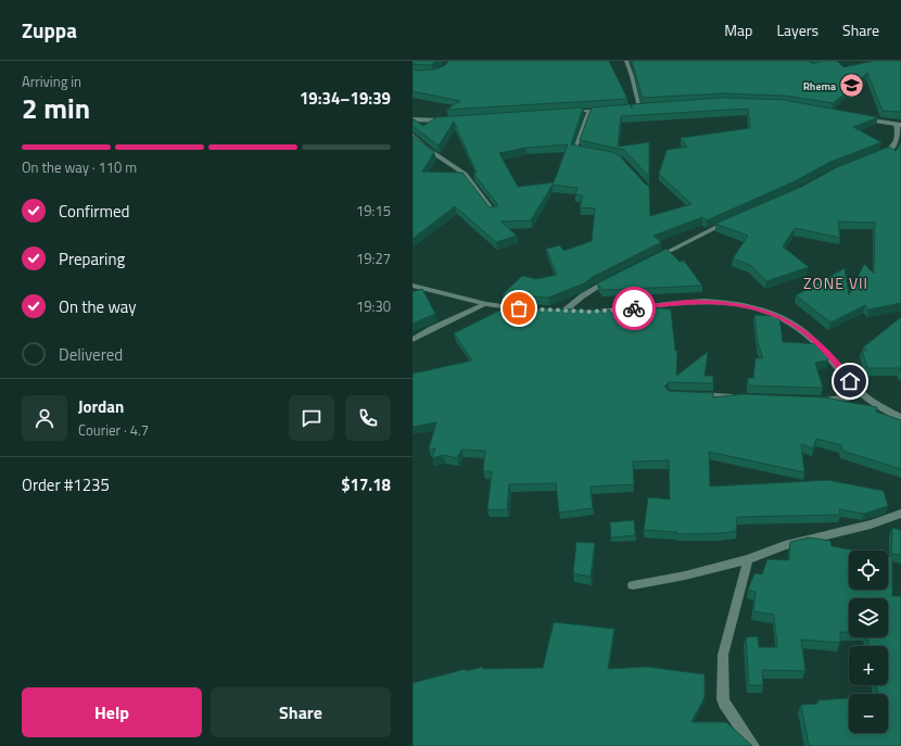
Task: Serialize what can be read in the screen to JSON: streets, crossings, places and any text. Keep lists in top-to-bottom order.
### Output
{
  "districts": ["ZONE VII"],
  "places": {
    "school or university": ["Rhema"]
  },
  "page": {
    "header": "Zuppa",
    "nav": ["Map", "Layers", "Share"],
    "heading": ["2 min", "Arriving in", "19:34–19:39"],
    "panel": [
      "Jordan",
      "Courier · 4.7",
      "Order #1235",
      "$17.18"
    ],
    "bar": "On the way · 110 m",
    "list": [
      ["Confirmed", "19:15"],
      ["Preparing", "19:27"],
      ["On the way", "19:30"],
      "Delivered"
    ],
    "map_buttons": ["+", "−"],
    "buttons": ["Help", "Share"]
  }
}
